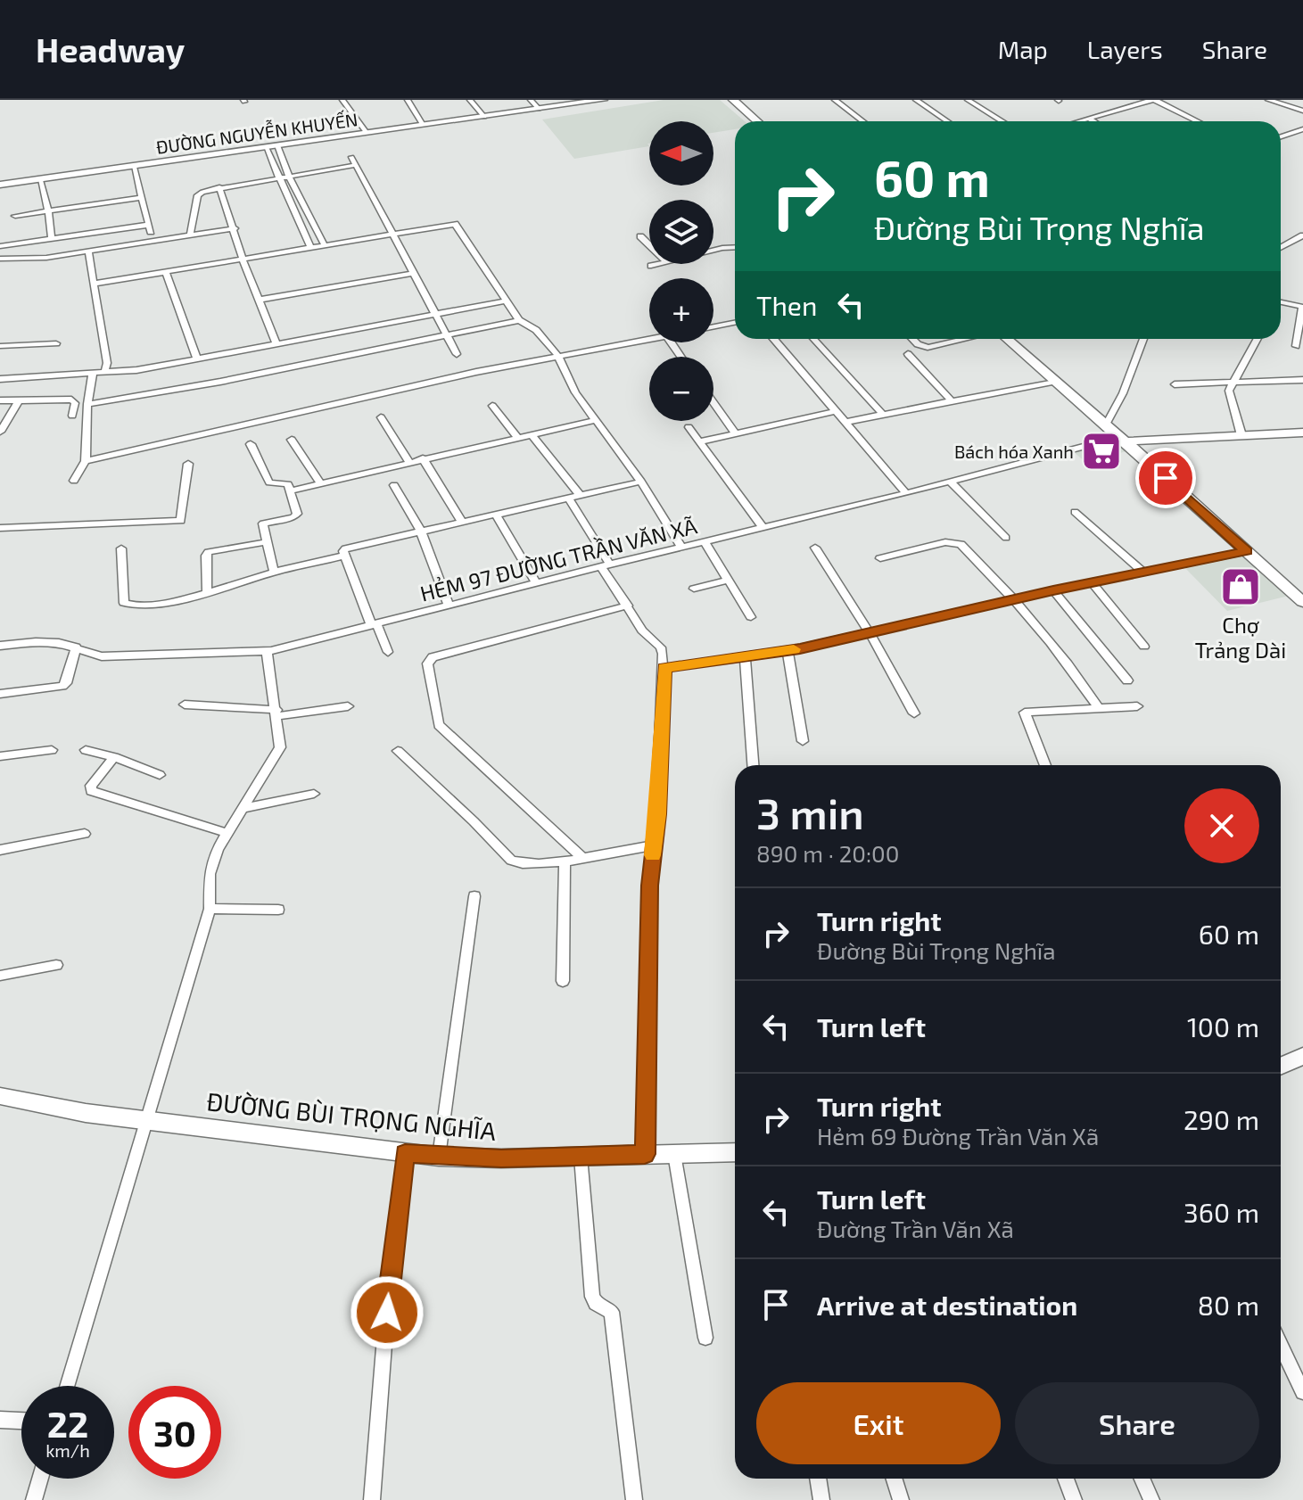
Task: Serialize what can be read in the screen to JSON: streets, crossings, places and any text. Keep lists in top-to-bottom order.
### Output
{
  "streets": {
    "street": ["ĐƯỜNG NGUYỄN KHUYẾN", "HẺM 97 ĐƯỜNG TRẦN VĂN XÃ", "ĐƯỜNG BÙI TRỌNG NGHĨA"]
  },
  "places": {
    "supermarket": ["Bách hóa Xanh"],
    "shop": ["Chợ Trảng Dài"]
  },
  "north": "left",
  "page": {
    "header": "Headway",
    "nav": ["Map", "Layers", "Share"],
    "map_buttons": ["+", "−"],
    "turn": ["60 m", "Đường Bùi Trọng Nghĩa"],
    "then": "Then",
    "heading": ["3 min", "890 m · 20:00"],
    "list": [
      {
        "name": "Turn right",
        "note": "Đường Bùi Trọng Nghĩa",
        "value": "60 m"
      },
      {
        "name": "Turn left",
        "value": "100 m"
      },
      {
        "name": "Turn right",
        "note": "Hẻm 69 Đường Trần Văn Xã",
        "value": "290 m"
      },
      {
        "name": "Turn left",
        "note": "Đường Trần Văn Xã",
        "value": "360 m"
      },
      {
        "name": "Arrive at destination",
        "value": "80 m"
      }
    ],
    "buttons": ["Exit", "Share"],
    "speed": "22 km/h",
    "limit": "30"
  }
}
